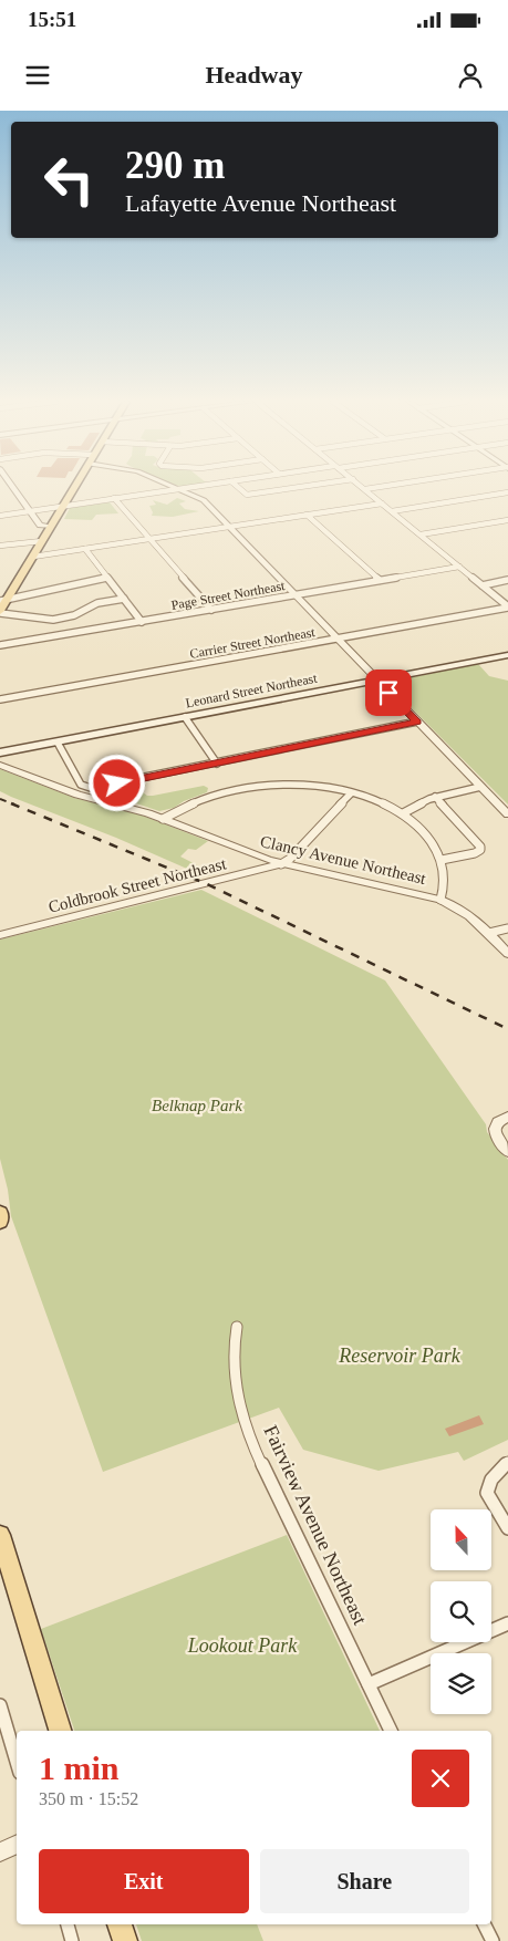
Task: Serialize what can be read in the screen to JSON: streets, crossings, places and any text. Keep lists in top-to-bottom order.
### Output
{
  "streets": {
    "main road": ["Leonard Street Northeast"],
    "street": [
      "Page Street Northeast",
      "Carrier Street Northeast",
      "Clancy Avenue Northeast",
      "Coldbrook Street Northeast",
      "Fairview Avenue Northeast"
    ]
  },
  "crossings": [
    ["Clancy Avenue Northeast", "Coldbrook Street Northeast"]
  ],
  "parks": ["Belknap Park", "Reservoir Park", "Lookout Park"],
  "north": "top",
  "page": {
    "status": "15:51",
    "header": "Headway",
    "turn": ["290 m", "Lafayette Avenue Northeast"],
    "heading": ["1 min", "350 m · 15:52"],
    "buttons": ["Exit", "Share"]
  }
}
